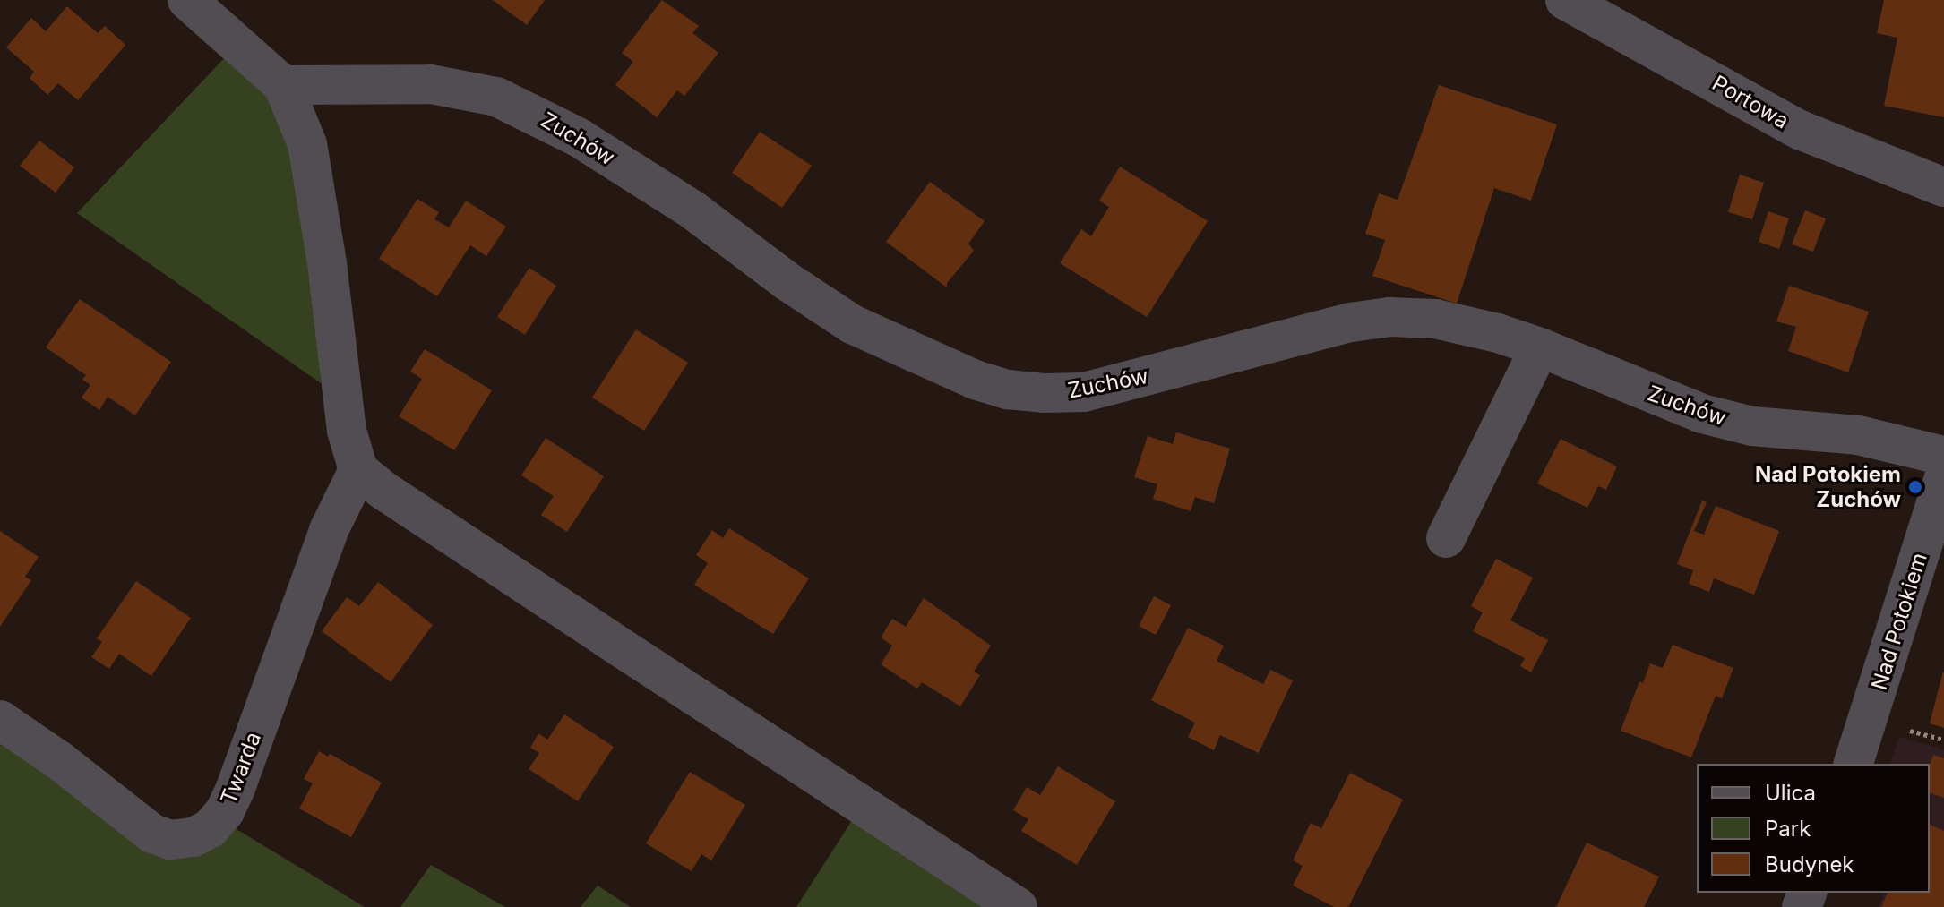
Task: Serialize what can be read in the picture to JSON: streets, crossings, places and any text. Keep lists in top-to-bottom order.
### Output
{
  "streets": {
    "street": [
      "Portowa",
      "Zuchów",
      "Nad Potokiem",
      "Twarda"
    ]
  },
  "places": ["Nad Potokiem Zuchów"],
  "legend": ["Ulica", "Park", "Budynek"]
}
